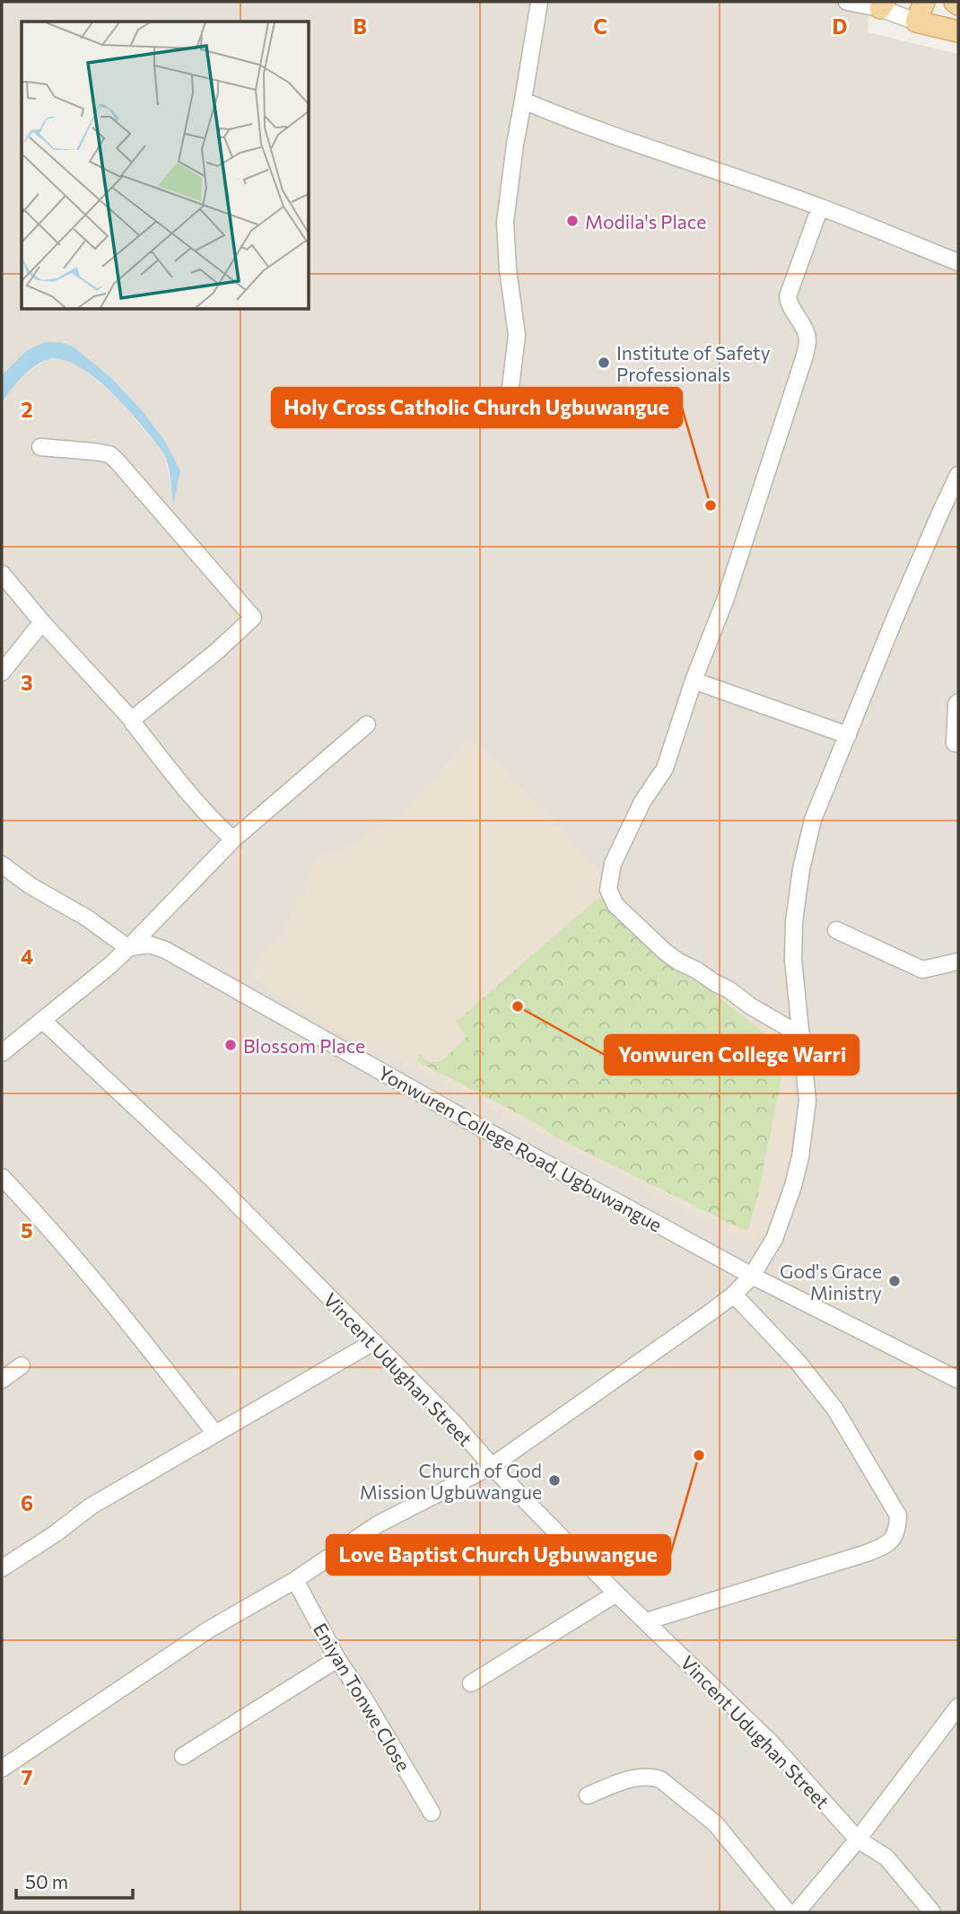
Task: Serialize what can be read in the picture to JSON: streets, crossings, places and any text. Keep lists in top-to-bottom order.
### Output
{
  "streets": {
    "street": ["Yonwuren College Road, Ugbuwangue", "Vincent Udughan Street", "Eniyan Tonwe Close"]
  },
  "places": [
    "Modila's Place",
    "Institute of Safety Professionals",
    "Holy Cross Catholic Church Ugbuwangue",
    "Yonwuren College Warri",
    "Blossom Place",
    "God's Grace Ministry",
    "Love Baptist Church Ugbuwangue",
    "Church of God Mission Ugbuwangue"
  ],
  "scale_bar": "50 m",
  "grid": {
    "columns": ["B", "C", "D"],
    "rows": [
      "2",
      "3",
      "4",
      "5",
      "6",
      "7"
    ]
  }
}
